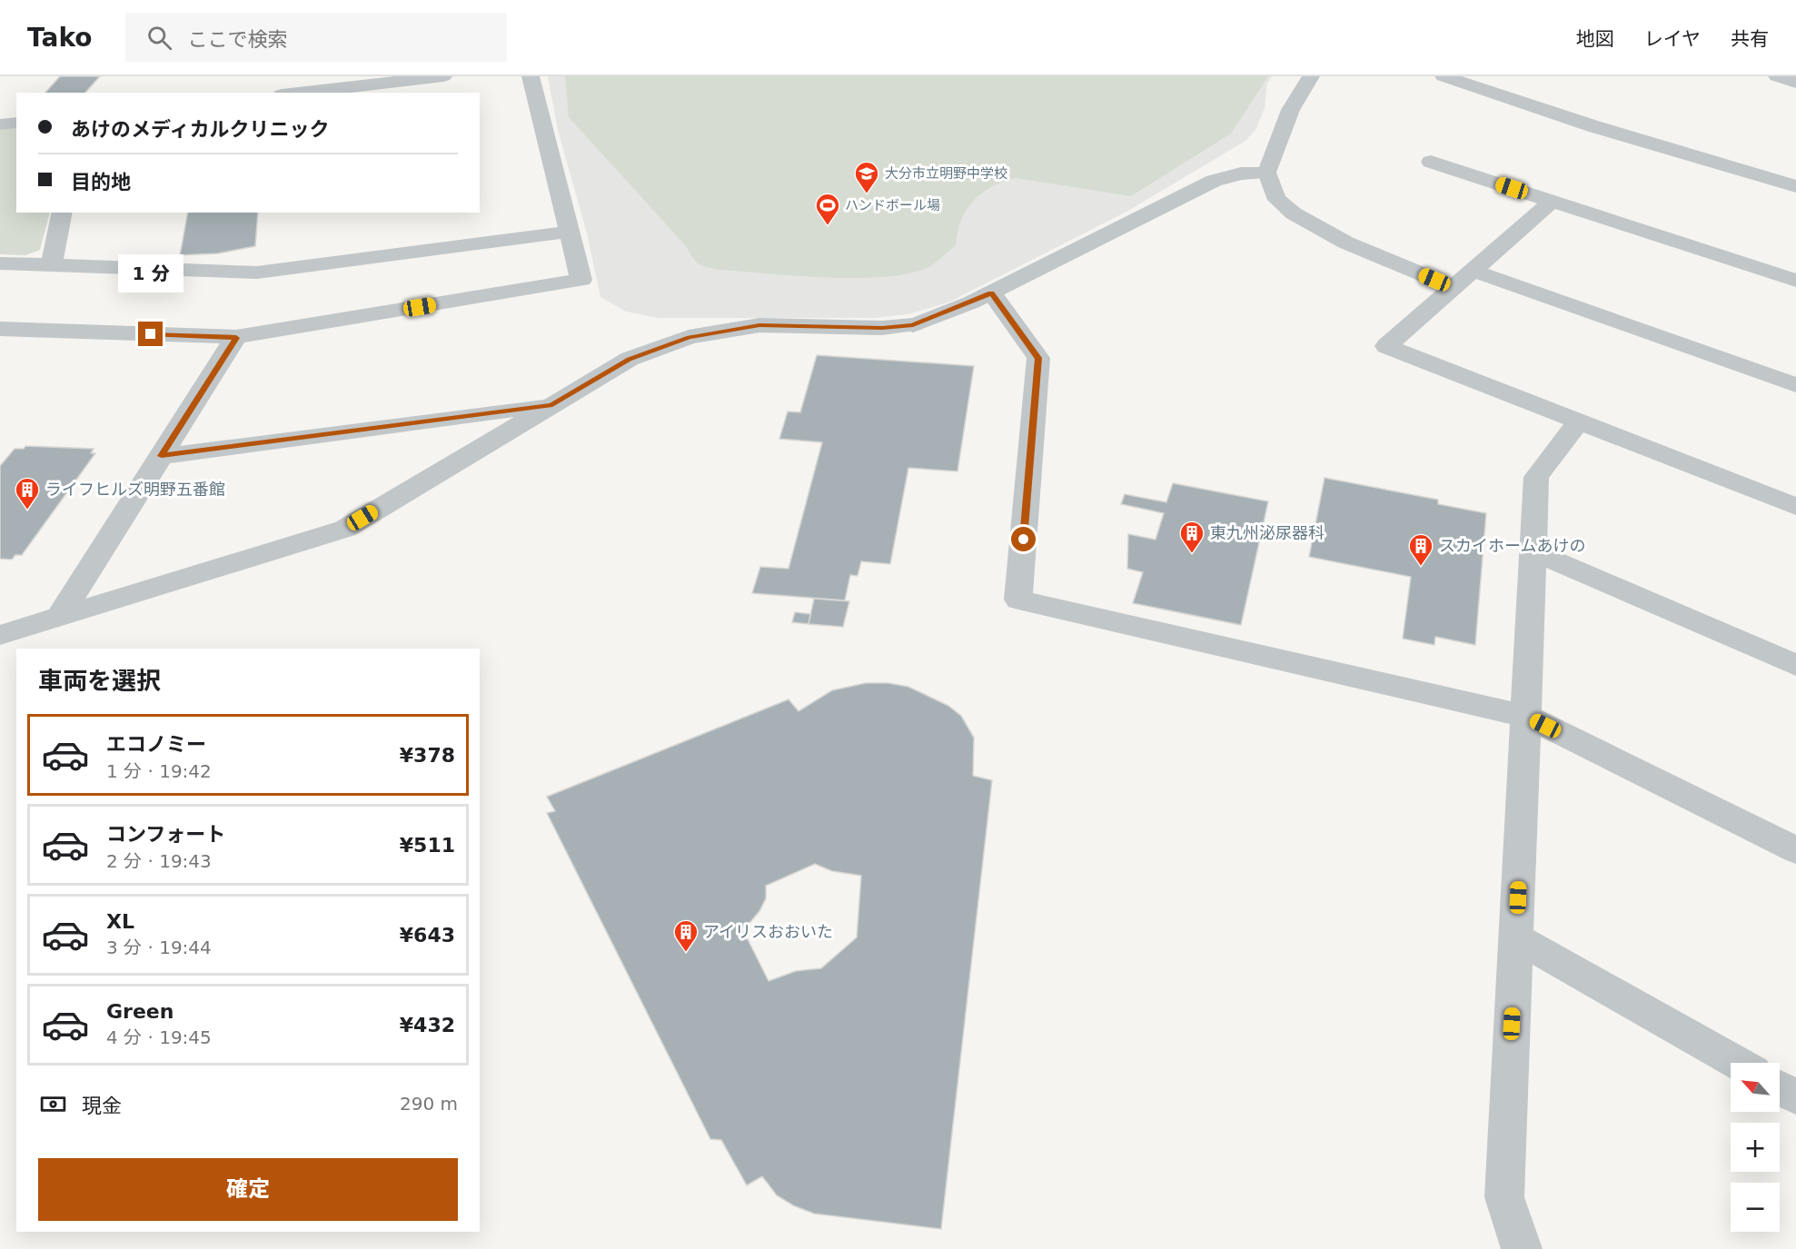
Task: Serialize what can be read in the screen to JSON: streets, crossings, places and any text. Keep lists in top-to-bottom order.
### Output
{
  "places": {
    "school or university": ["大分市立明野中学校"],
    "sports": ["ハンドボール場"],
    "building": [
      "ライフヒルズ明野五番館",
      "東九州泌尿器科",
      "スカイホームあけの",
      "アイリスおおいた"
    ]
  },
  "north": "top left",
  "page": {
    "header": "Tako",
    "search": "ここで検索",
    "nav": ["地図", "レイヤ", "共有"],
    "banner": ["あけのメディカルクリニック", "目的地"],
    "bubble": "1 分",
    "heading": "車両を選択",
    "list": [
      {
        "name": "エコノミー",
        "note": "1 分 · 19:42",
        "value": "¥378"
      },
      {
        "name": "コンフォート",
        "note": "2 分 · 19:43",
        "value": "¥511"
      },
      {
        "name": "XL",
        "note": "3 分 · 19:44",
        "value": "¥643"
      },
      {
        "name": "Green",
        "note": "4 分 · 19:45",
        "value": "¥432"
      }
    ],
    "map_buttons": ["+", "−"],
    "pay": ["現金", "290 m"],
    "buttons": "確定"
  }
}
